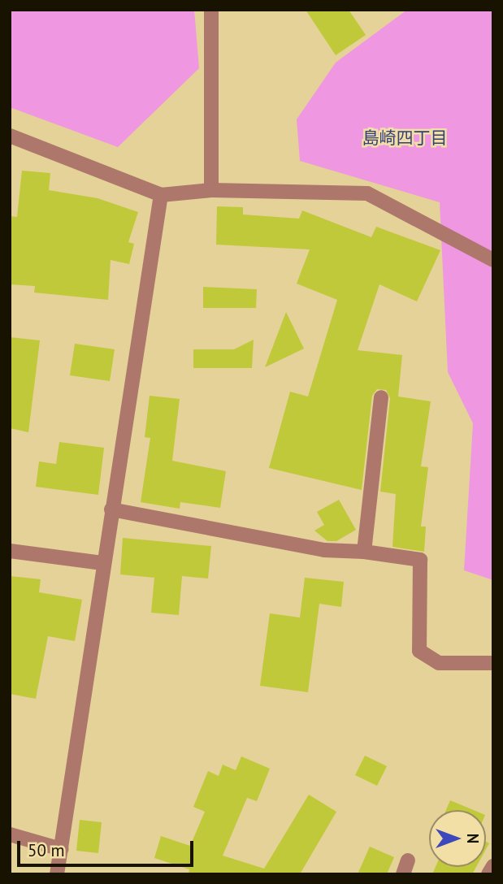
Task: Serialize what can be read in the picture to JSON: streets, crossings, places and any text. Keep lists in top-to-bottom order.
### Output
{
  "districts": ["島崎四丁目"],
  "scale_bar": "50 m",
  "north": "right"
}
